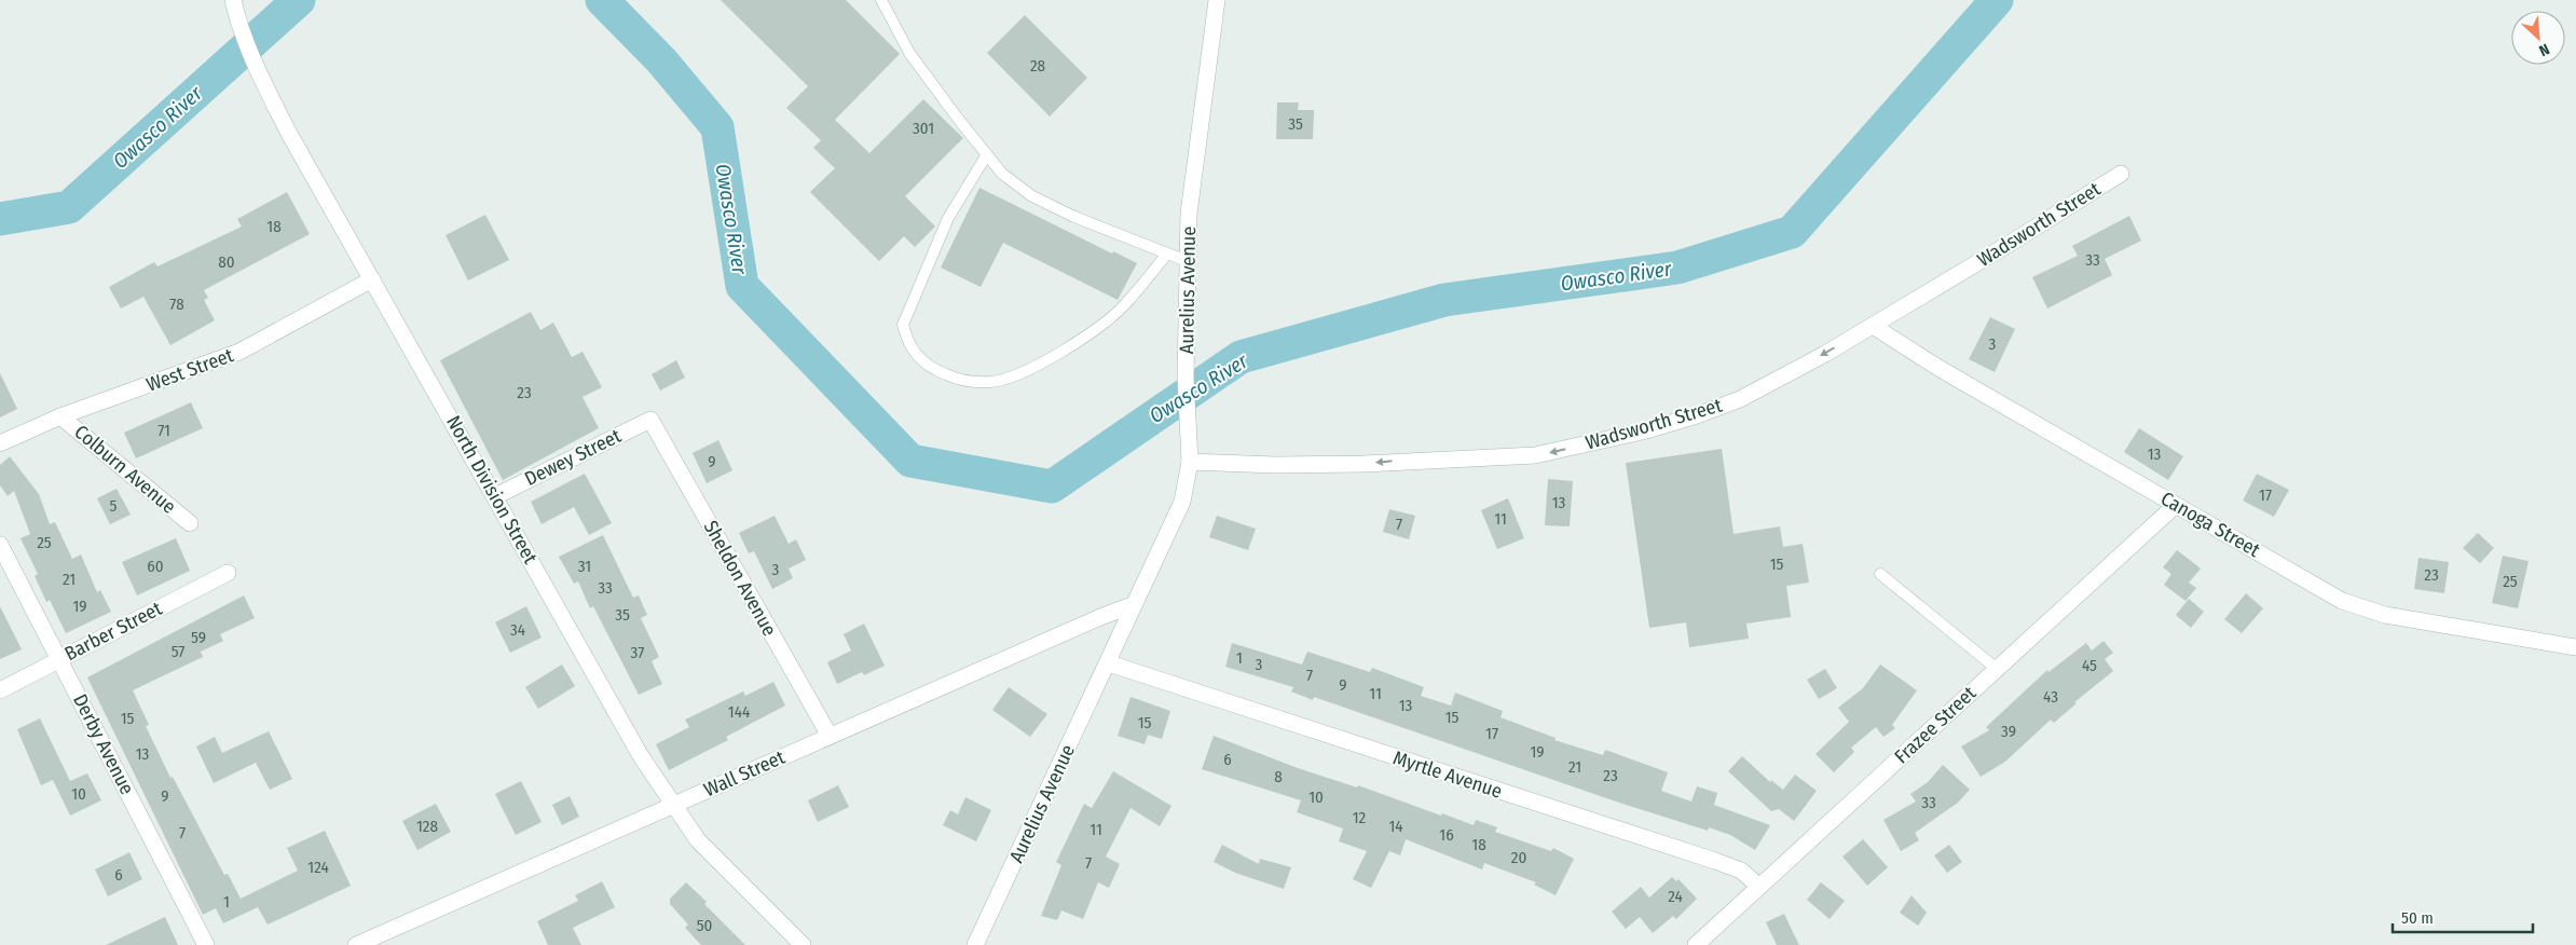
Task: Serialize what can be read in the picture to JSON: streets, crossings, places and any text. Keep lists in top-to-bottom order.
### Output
{
  "streets": {
    "street": [
      "Wadsworth Street",
      "Aurelius Avenue",
      "West Street",
      "Dewey Street",
      "Colburn Avenue",
      "North Division Street",
      "Canoga Street",
      "Sheldon Avenue",
      "Barber Street",
      "Frazee Street",
      "Derby Avenue",
      "Wall Street",
      "Myrtle Avenue"
    ]
  },
  "crossings": [
    ["Wadsworth Street", "Aurelius Avenue"],
    ["Wadsworth Street", "Canoga Street"],
    ["Aurelius Avenue", "Wall Street"],
    ["Aurelius Avenue", "Myrtle Avenue"],
    ["West Street", "Colburn Avenue"],
    ["West Street", "North Division Street"],
    ["Dewey Street", "North Division Street"],
    ["Dewey Street", "Sheldon Avenue"],
    ["North Division Street", "Wall Street"],
    ["Canoga Street", "Frazee Street"],
    ["Sheldon Avenue", "Wall Street"],
    ["Barber Street", "Derby Avenue"],
    ["Frazee Street", "Myrtle Avenue"]
  ],
  "one_way": ["Wadsworth Street"],
  "water": ["Owasco River"],
  "house_numbers": [
    "28",
    "35",
    "301",
    "18",
    "33",
    "80",
    "78",
    "3",
    "23",
    "71",
    "13",
    "9",
    "17",
    "13",
    "5",
    "11",
    "7",
    "25",
    "15",
    "60",
    "31",
    "3",
    "23",
    "21",
    "25",
    "33",
    "19",
    "35",
    "34",
    "59",
    "57",
    "37",
    "1",
    "3",
    "45",
    "7",
    "9",
    "11",
    "43",
    "13",
    "144",
    "15",
    "15",
    "15",
    "39",
    "17",
    "19",
    "13",
    "6",
    "21",
    "23",
    "8",
    "10",
    "9",
    "10",
    "33",
    "12",
    "128",
    "14",
    "11",
    "7",
    "16",
    "18",
    "20",
    "7",
    "124",
    "6",
    "24",
    "1",
    "50"
  ],
  "scale_bar": "50 m",
  "north": "bottom right"
}
